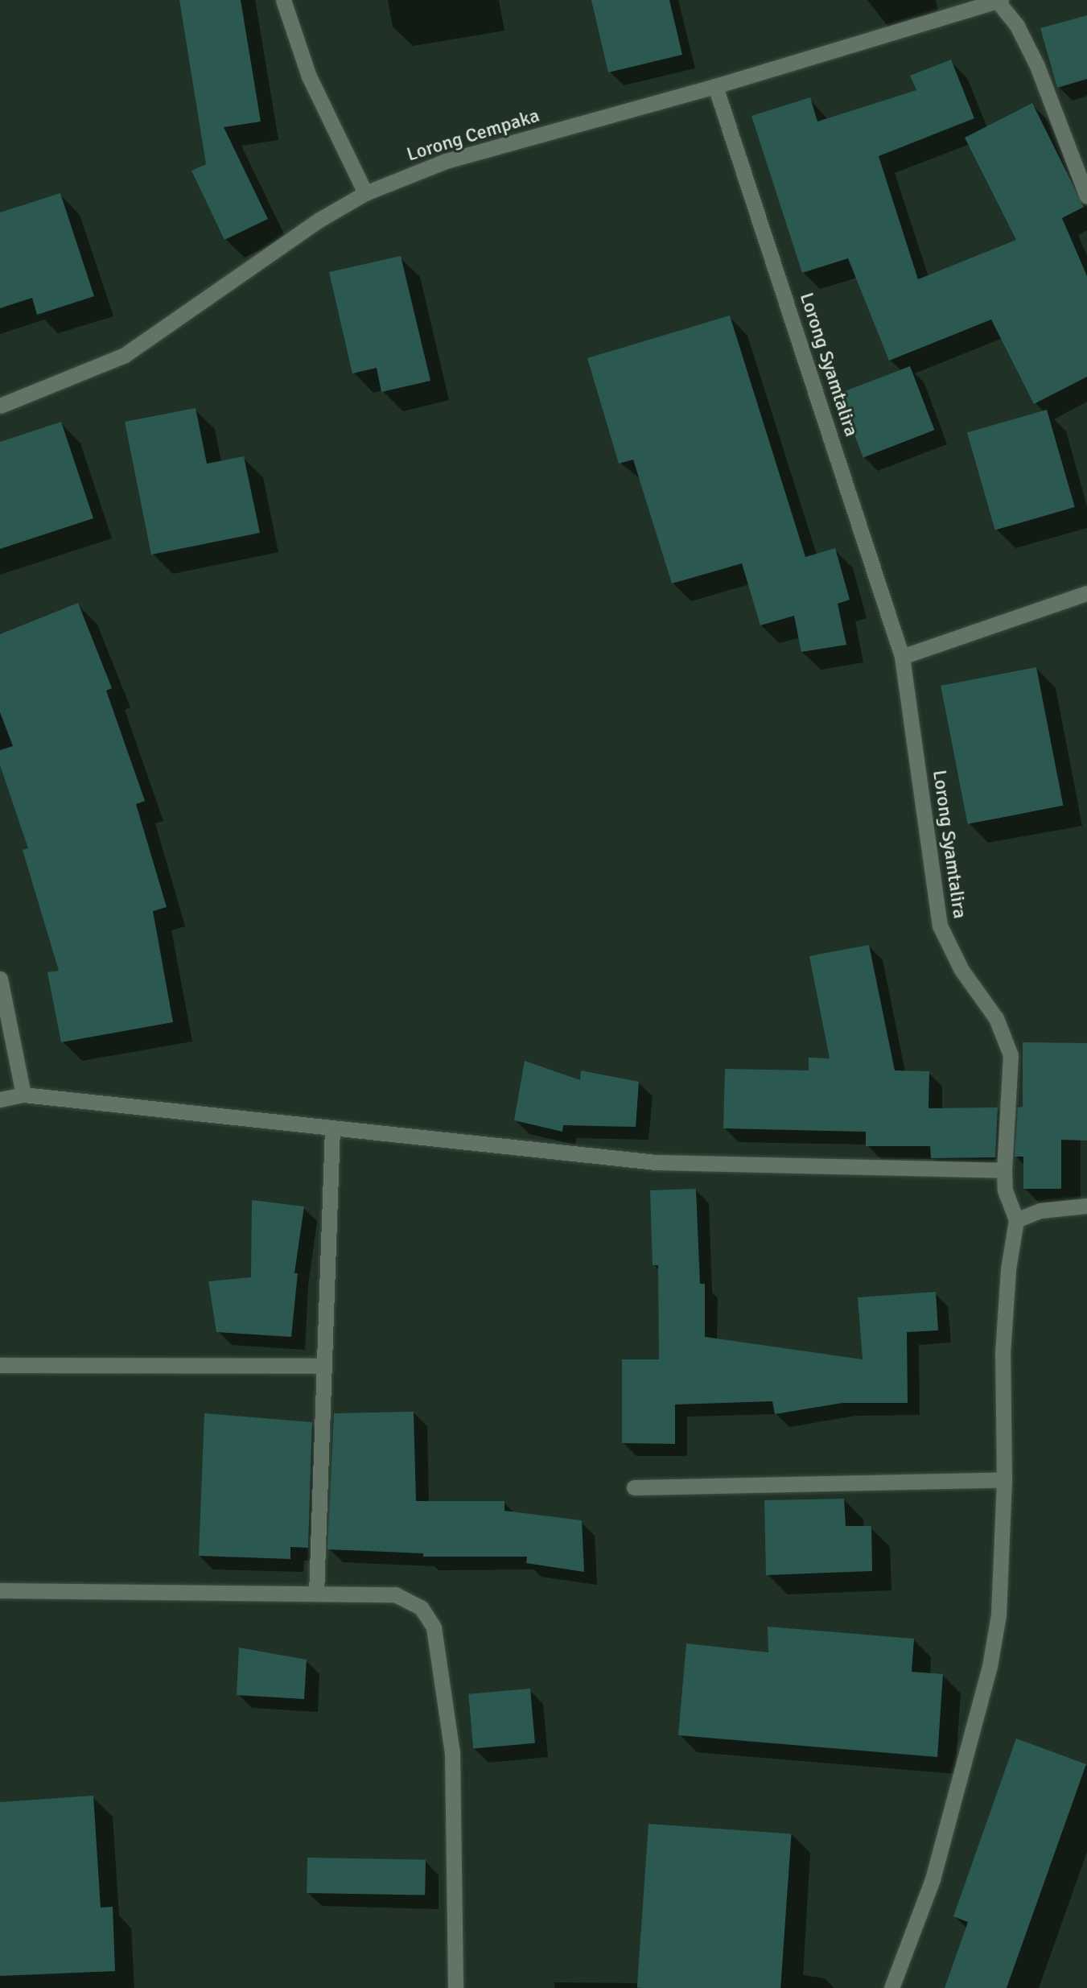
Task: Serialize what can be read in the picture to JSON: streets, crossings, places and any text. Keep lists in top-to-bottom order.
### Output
{
  "streets": {
    "street": ["Lorong Cempaka", "Lorong Syamtalira"]
  },
  "crossings": [
    ["Lorong Cempaka", "Lorong Syamtalira"]
  ]
}
